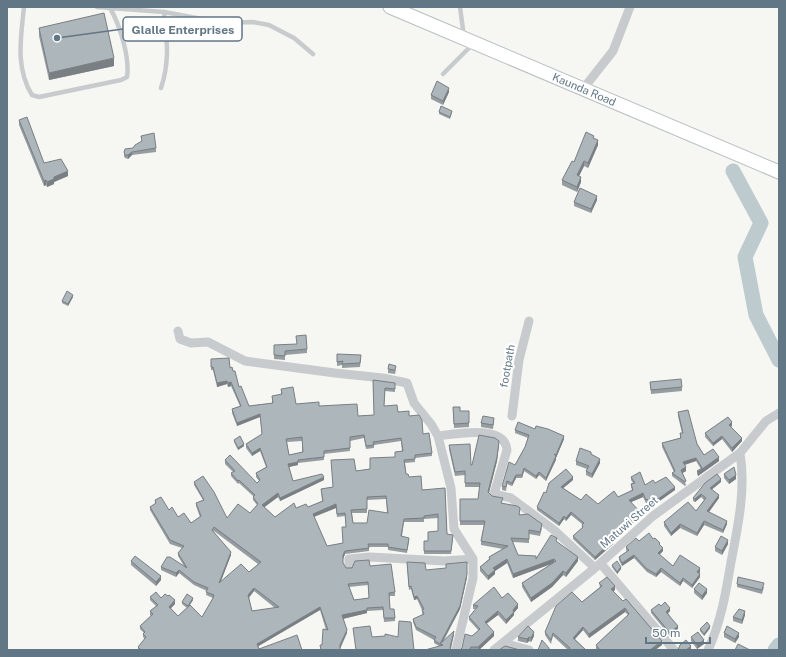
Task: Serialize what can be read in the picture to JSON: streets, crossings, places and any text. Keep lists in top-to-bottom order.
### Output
{
  "streets": {
    "main road": ["Kaunda Road"],
    "street": ["footpath", "Matuwi Street"]
  },
  "places": ["Glalle Enterprises"],
  "scale_bar": "50 m"
}
